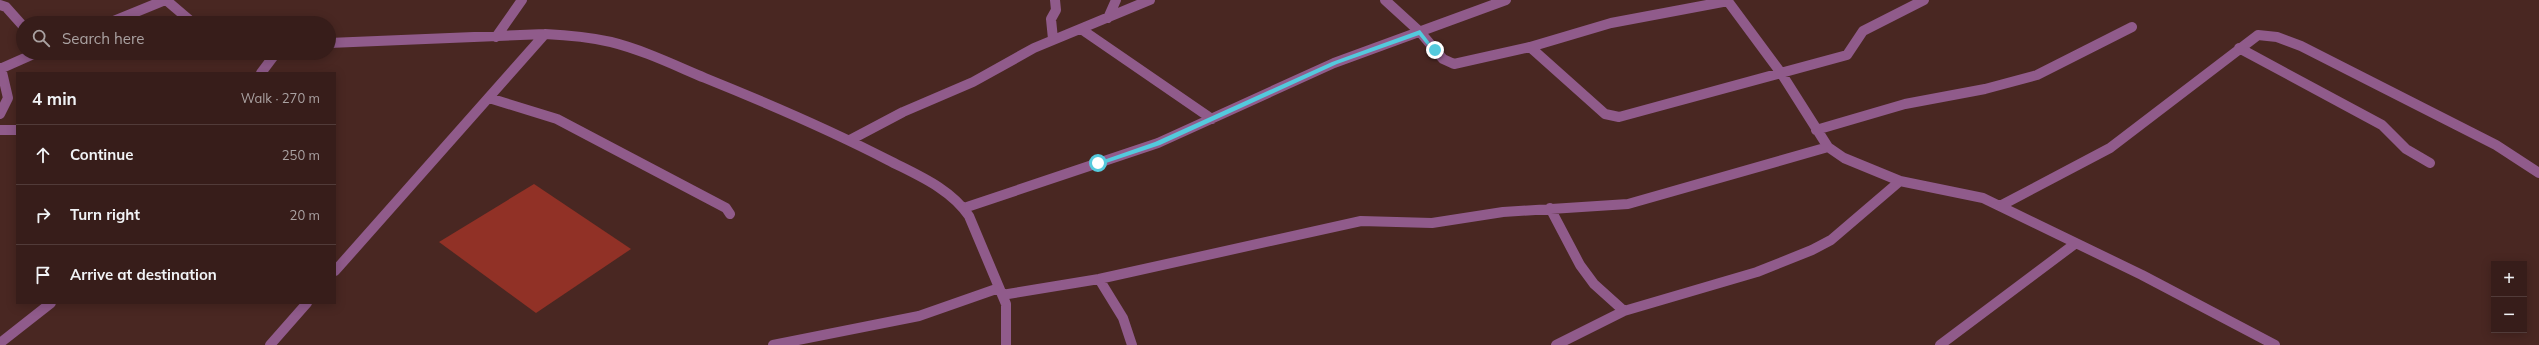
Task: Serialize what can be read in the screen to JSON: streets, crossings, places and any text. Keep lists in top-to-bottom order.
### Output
{
  "page": {
    "search": "Search here",
    "heading": ["4 min", "Walk · 270 m"],
    "list": [
      ["Continue", "250 m"],
      ["Turn right", "20 m"],
      "Arrive at destination"
    ],
    "map_buttons": ["+", "−"]
  }
}
